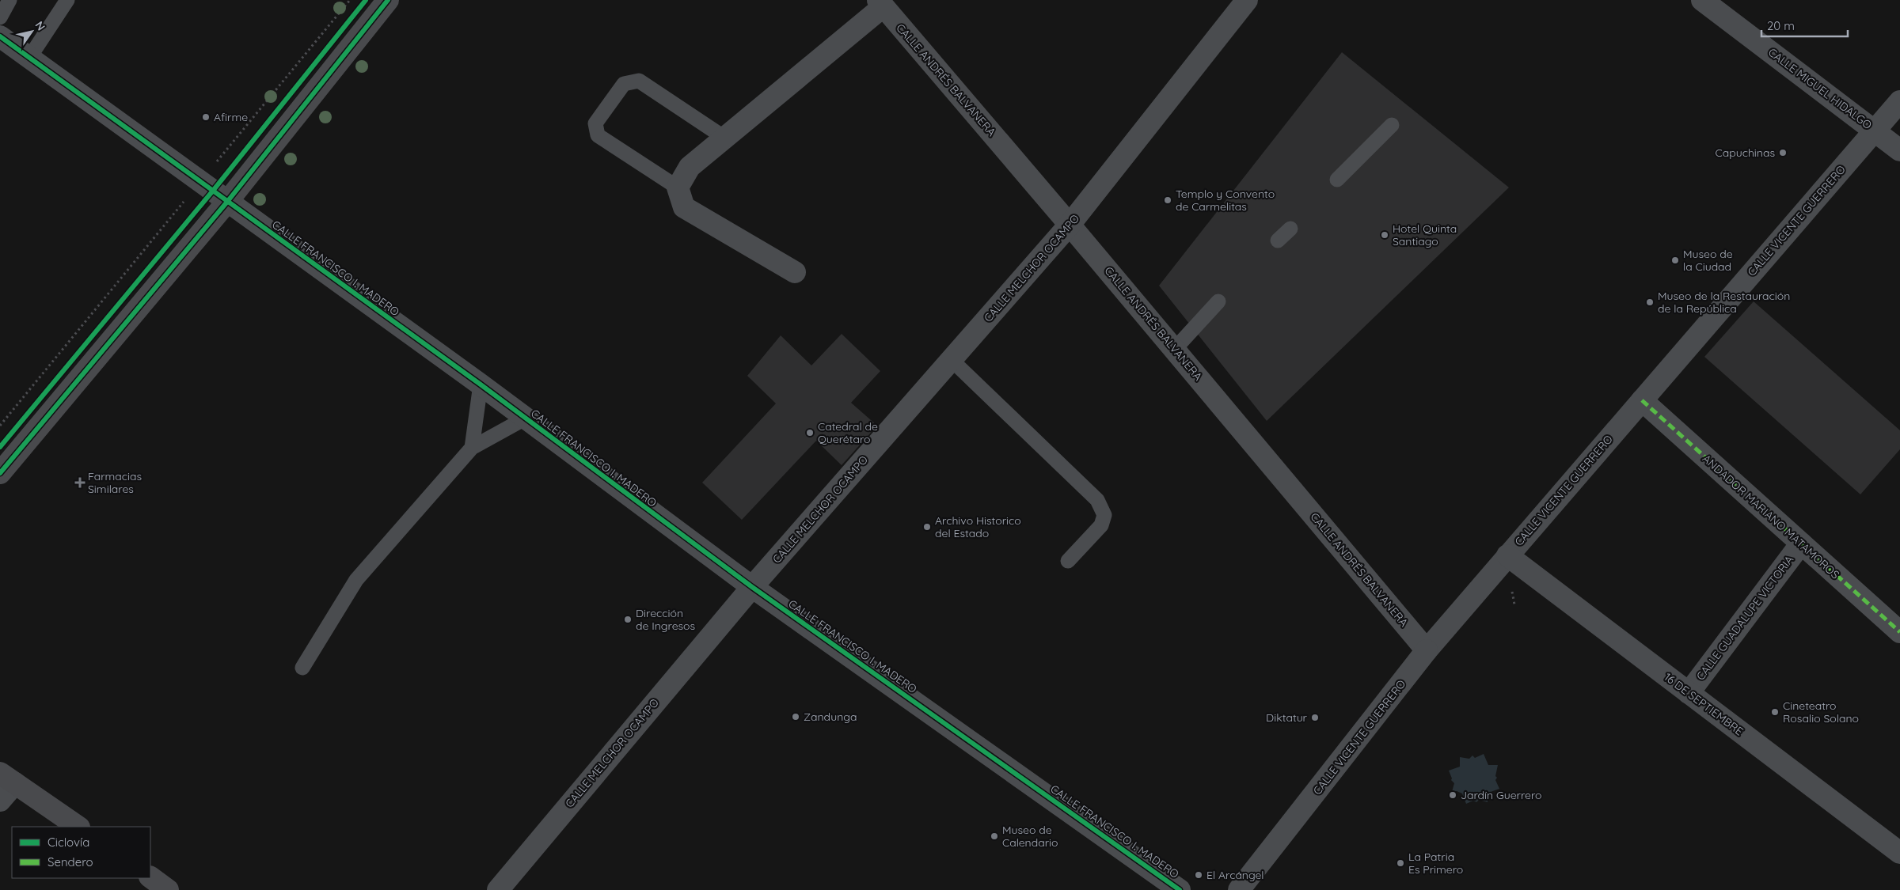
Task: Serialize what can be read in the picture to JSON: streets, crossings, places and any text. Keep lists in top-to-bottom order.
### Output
{
  "streets": {
    "street": [
      "CALLE ANDRÉS BALVANERA",
      "CALLE MIGUEL HIDALGO",
      "CALLE VICENTE GUERRERO",
      "CALLE FRANCISCO I. MADERO",
      "CALLE MELCHOR OCAMPO",
      "ANDADOR MARIANO MATAMOROS",
      "CALLE GUADALUPE VICTORIA",
      "16 DE SEPTIEMBRE"
    ]
  },
  "crossings": [
    ["CALLE ANDRÉS BALVANERA", "CALLE VICENTE GUERRERO"],
    ["CALLE ANDRÉS BALVANERA", "CALLE MELCHOR OCAMPO"],
    ["CALLE MIGUEL HIDALGO", "CALLE VICENTE GUERRERO"],
    ["CALLE VICENTE GUERRERO", "ANDADOR MARIANO MATAMOROS"],
    ["CALLE VICENTE GUERRERO", "16 DE SEPTIEMBRE"],
    ["CALLE FRANCISCO I. MADERO", "CALLE MELCHOR OCAMPO"],
    ["ANDADOR MARIANO MATAMOROS", "CALLE GUADALUPE VICTORIA"],
    ["CALLE GUADALUPE VICTORIA", "16 DE SEPTIEMBRE"]
  ],
  "places": {
    "other": [
      "Afirme",
      "Capuchinas",
      "Templo y Convento de Carmelitas",
      "Hotel Quinta Santiago",
      "Museo de la Ciudad",
      "Museo de la Restauración de la República",
      "Catedral de Querétaro",
      "Archivo Historico del Estado",
      "Dirección de Ingresos",
      "Cineteatro Rosalio Solano",
      "Zandunga",
      "Diktatur",
      "Jardín Guerrero",
      "Museo de Calendario",
      "La Patria Es Primero",
      "El Arcángel"
    ],
    "health": ["Farmacias Similares"]
  },
  "legend": ["Ciclovía", "Sendero"],
  "scale_bar": "20 m",
  "north": "top right"
}
